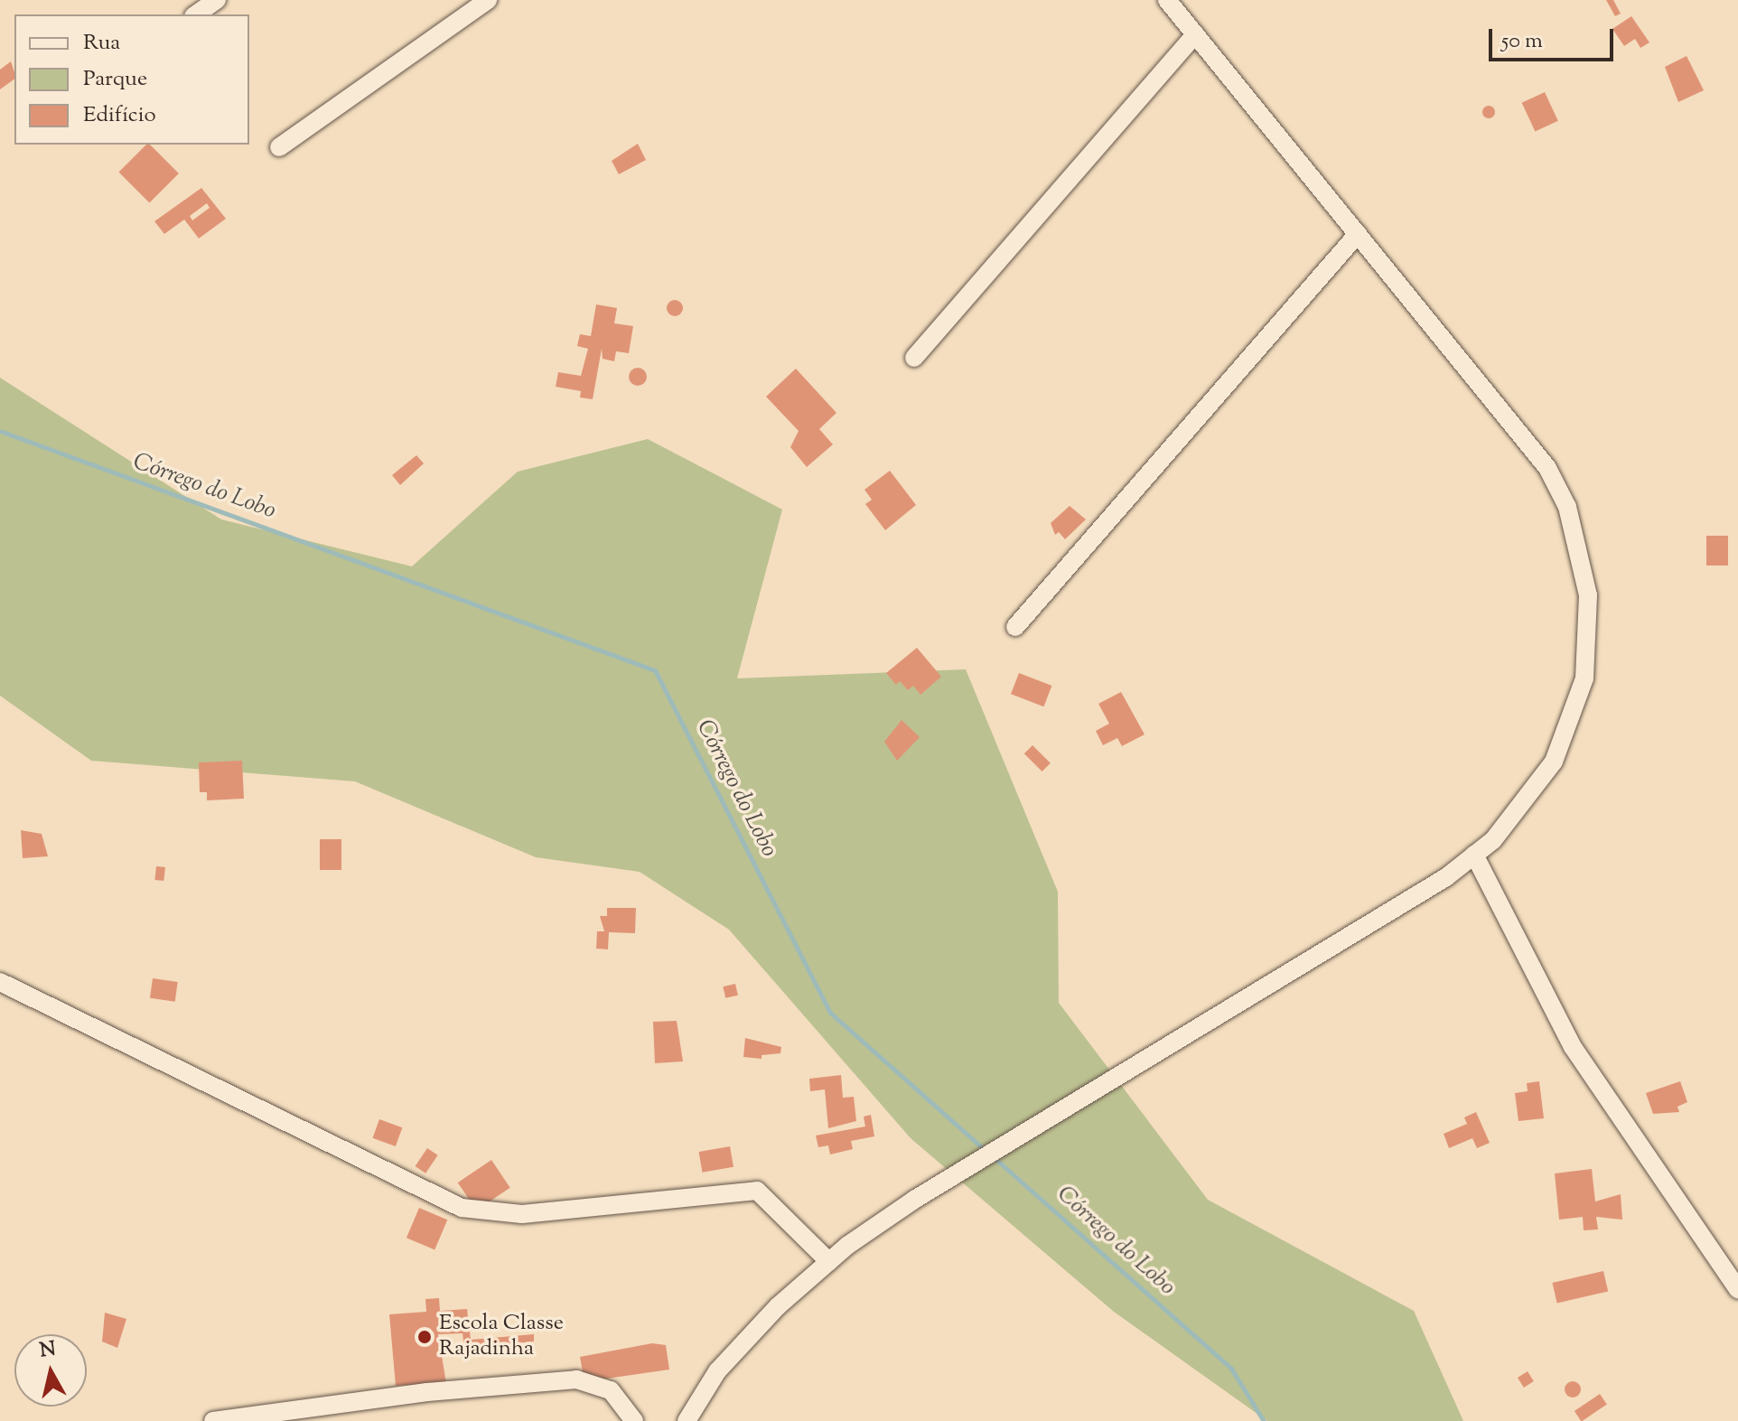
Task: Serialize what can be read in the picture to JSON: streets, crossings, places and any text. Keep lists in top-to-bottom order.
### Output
{
  "water": ["Córrego do Lobo"],
  "places": ["Escola Classe Rajadinha"],
  "legend": ["Rua", "Parque", "Edifício"],
  "scale_bar": "50 m",
  "north": "top"
}
